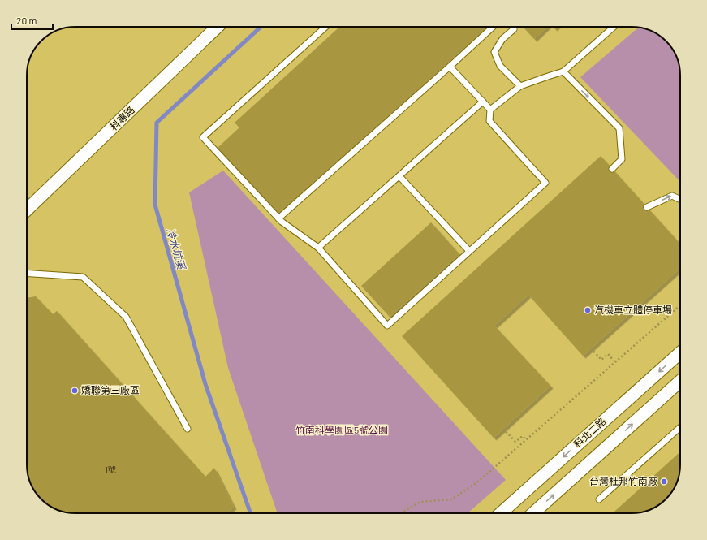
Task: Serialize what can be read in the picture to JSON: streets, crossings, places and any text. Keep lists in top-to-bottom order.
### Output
{
  "streets": {
    "street": ["科專路", "科北二路"]
  },
  "water": ["冷水坑溪"],
  "parks": ["竹南科學園區5號公園"],
  "places": ["汽機車立體停車場", "嬌聯第三廠區", "台灣杜邦竹南廠"],
  "house_numbers": ["1號"],
  "scale_bar": "20 m"
}
